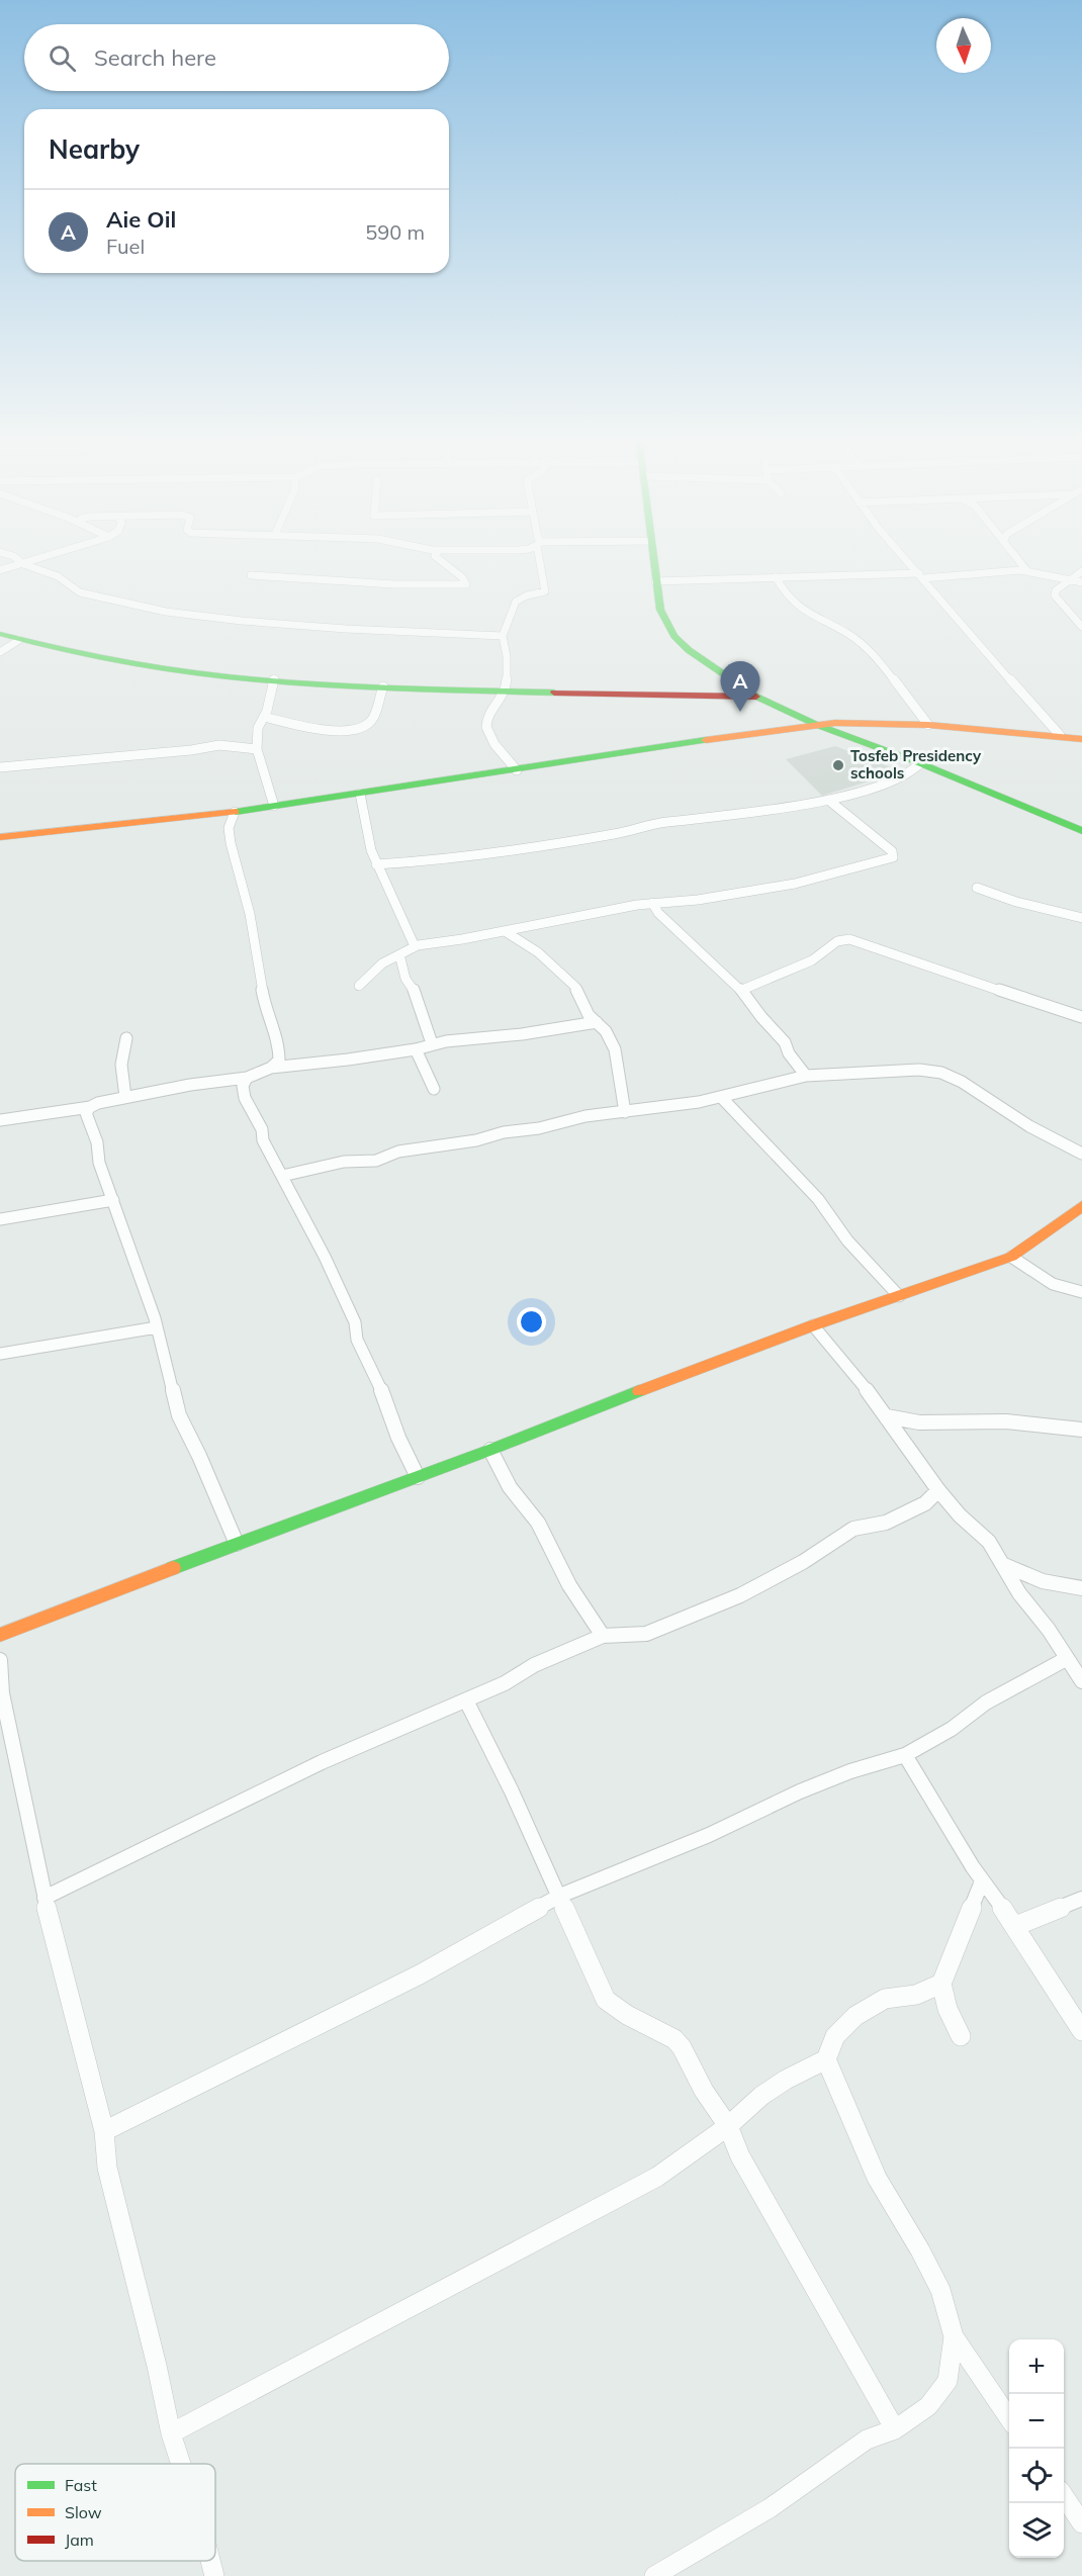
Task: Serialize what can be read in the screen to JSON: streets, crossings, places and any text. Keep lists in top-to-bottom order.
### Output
{
  "places": ["Tosfeb Presidency schools"],
  "legend": ["Fast", "Slow", "Jam"],
  "north": "bottom",
  "page": {
    "search": "Search here",
    "heading": "Nearby",
    "list": [
      {
        "mark": "A",
        "name": "Aie Oil",
        "note": "Fuel",
        "value": "590 m"
      }
    ],
    "pins": "A",
    "map_buttons": ["+", "−"]
  }
}
